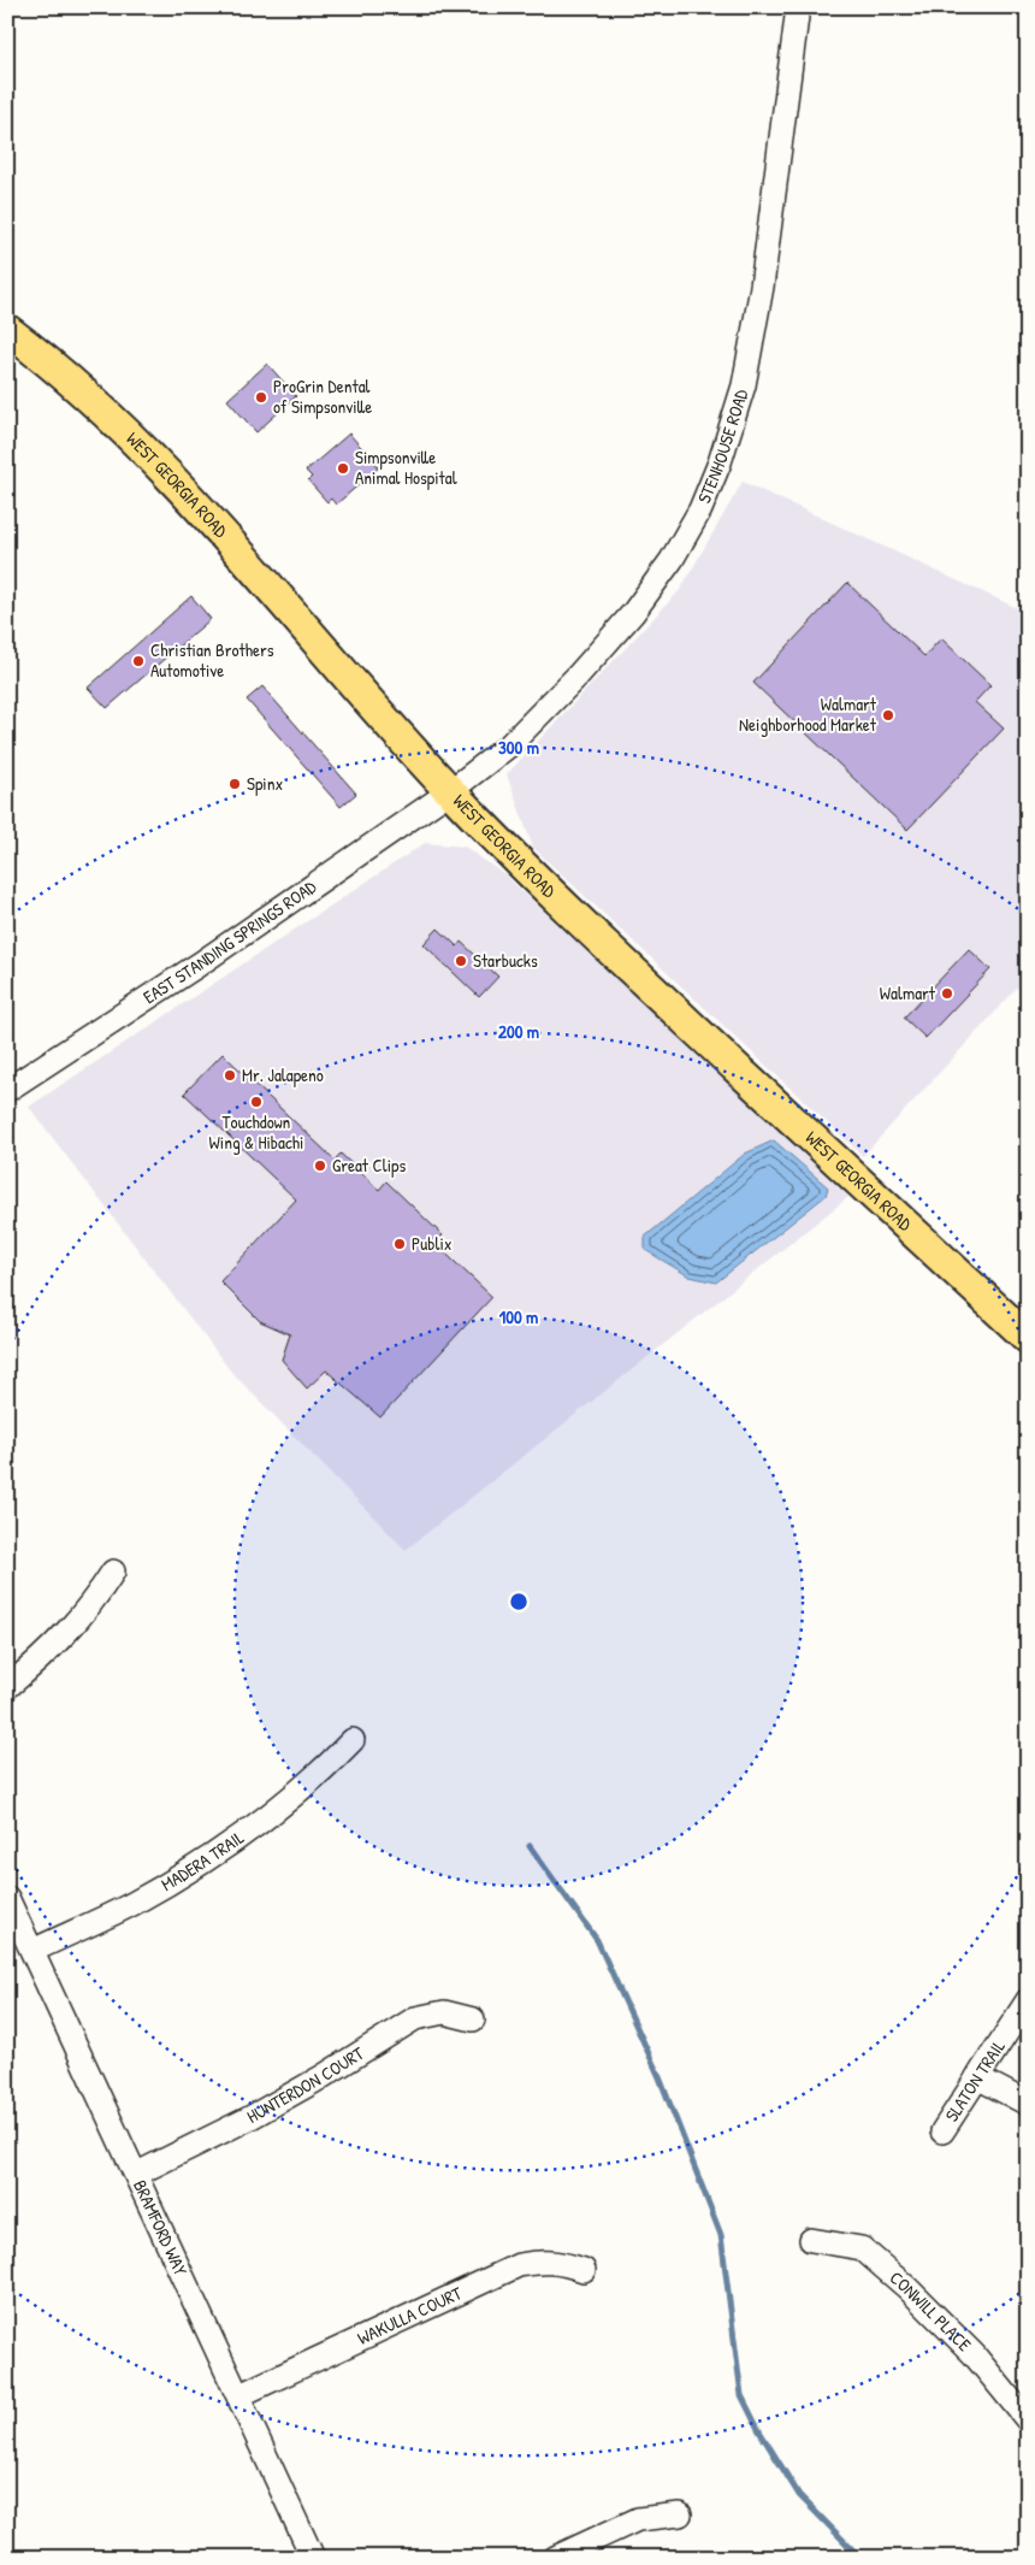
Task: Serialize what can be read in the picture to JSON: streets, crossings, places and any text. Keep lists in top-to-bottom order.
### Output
{
  "streets": {
    "main road": ["WEST GEORGIA ROAD"],
    "street": [
      "STENHOUSE ROAD",
      "EAST STANDING SPRINGS ROAD",
      "MADERA TRAIL",
      "SLATON TRAIL",
      "HUNTERDON COURT",
      "BRAMFORD WAY",
      "CONWILL PLACE",
      "WAKULLA COURT"
    ]
  },
  "crossings": [
    ["STENHOUSE ROAD", "WEST GEORGIA ROAD"],
    ["STENHOUSE ROAD", "EAST STANDING SPRINGS ROAD"],
    ["WEST GEORGIA ROAD", "EAST STANDING SPRINGS ROAD"],
    ["MADERA TRAIL", "BRAMFORD WAY"],
    ["HUNTERDON COURT", "BRAMFORD WAY"],
    ["BRAMFORD WAY", "WAKULLA COURT"]
  ],
  "places": [
    "ProGrin Dental of Simpsonville",
    "Simpsonville Animal Hospital",
    "Christian Brothers Automotive",
    "Walmart Neighborhood Market",
    "Spinx",
    "Starbucks",
    "Walmart",
    "Mr. Jalapeno",
    "Touchdown Wing & Hibachi",
    "Great Clips",
    "Publix"
  ],
  "rings": ["300 m", "200 m", "100 m"]
}
